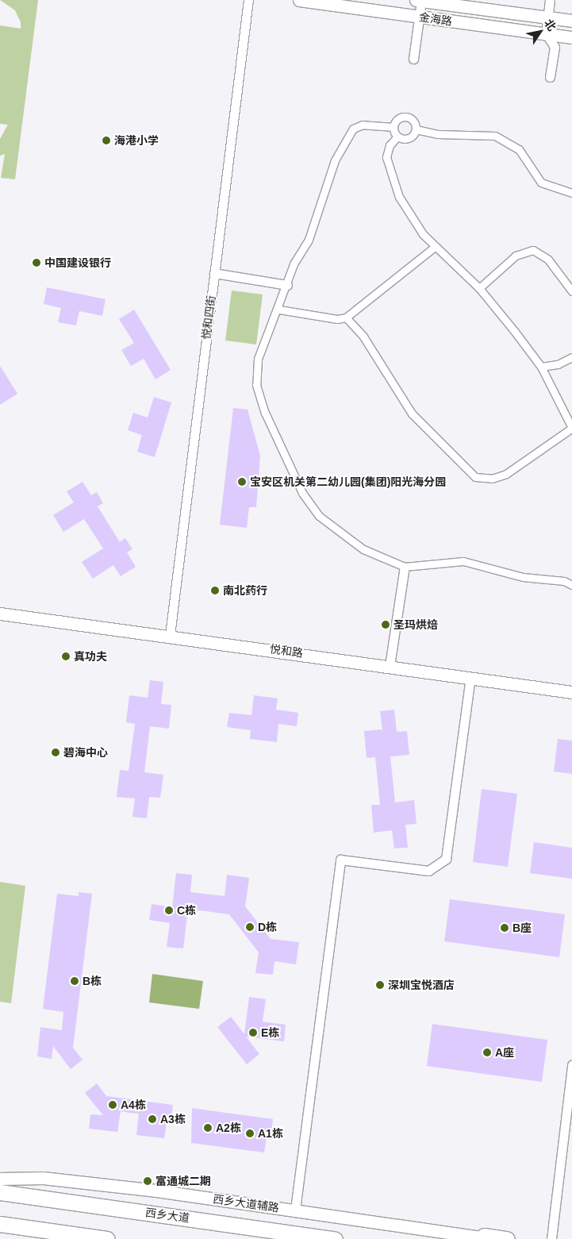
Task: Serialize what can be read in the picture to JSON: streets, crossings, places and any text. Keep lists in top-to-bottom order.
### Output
{
  "streets": {
    "main road": ["西乡大道"],
    "street": [
      "金海路",
      "悦和四街",
      "悦和路",
      "西乡大道辅路"
    ]
  },
  "crossings": [
    ["悦和四街", "悦和路"]
  ],
  "places": [
    "海港小学",
    "中国建设银行",
    "宝安区机关第二幼儿园(集团)阳光海分园",
    "南北药行",
    "圣玛烘焙",
    "真功夫",
    "碧海中心",
    "C栋",
    "D栋",
    "B座",
    "B栋",
    "深圳宝悦酒店",
    "E栋",
    "A座",
    "A4栋",
    "A3栋",
    "A2栋",
    "A1栋",
    "富通城二期"
  ],
  "north": "top right"
}
